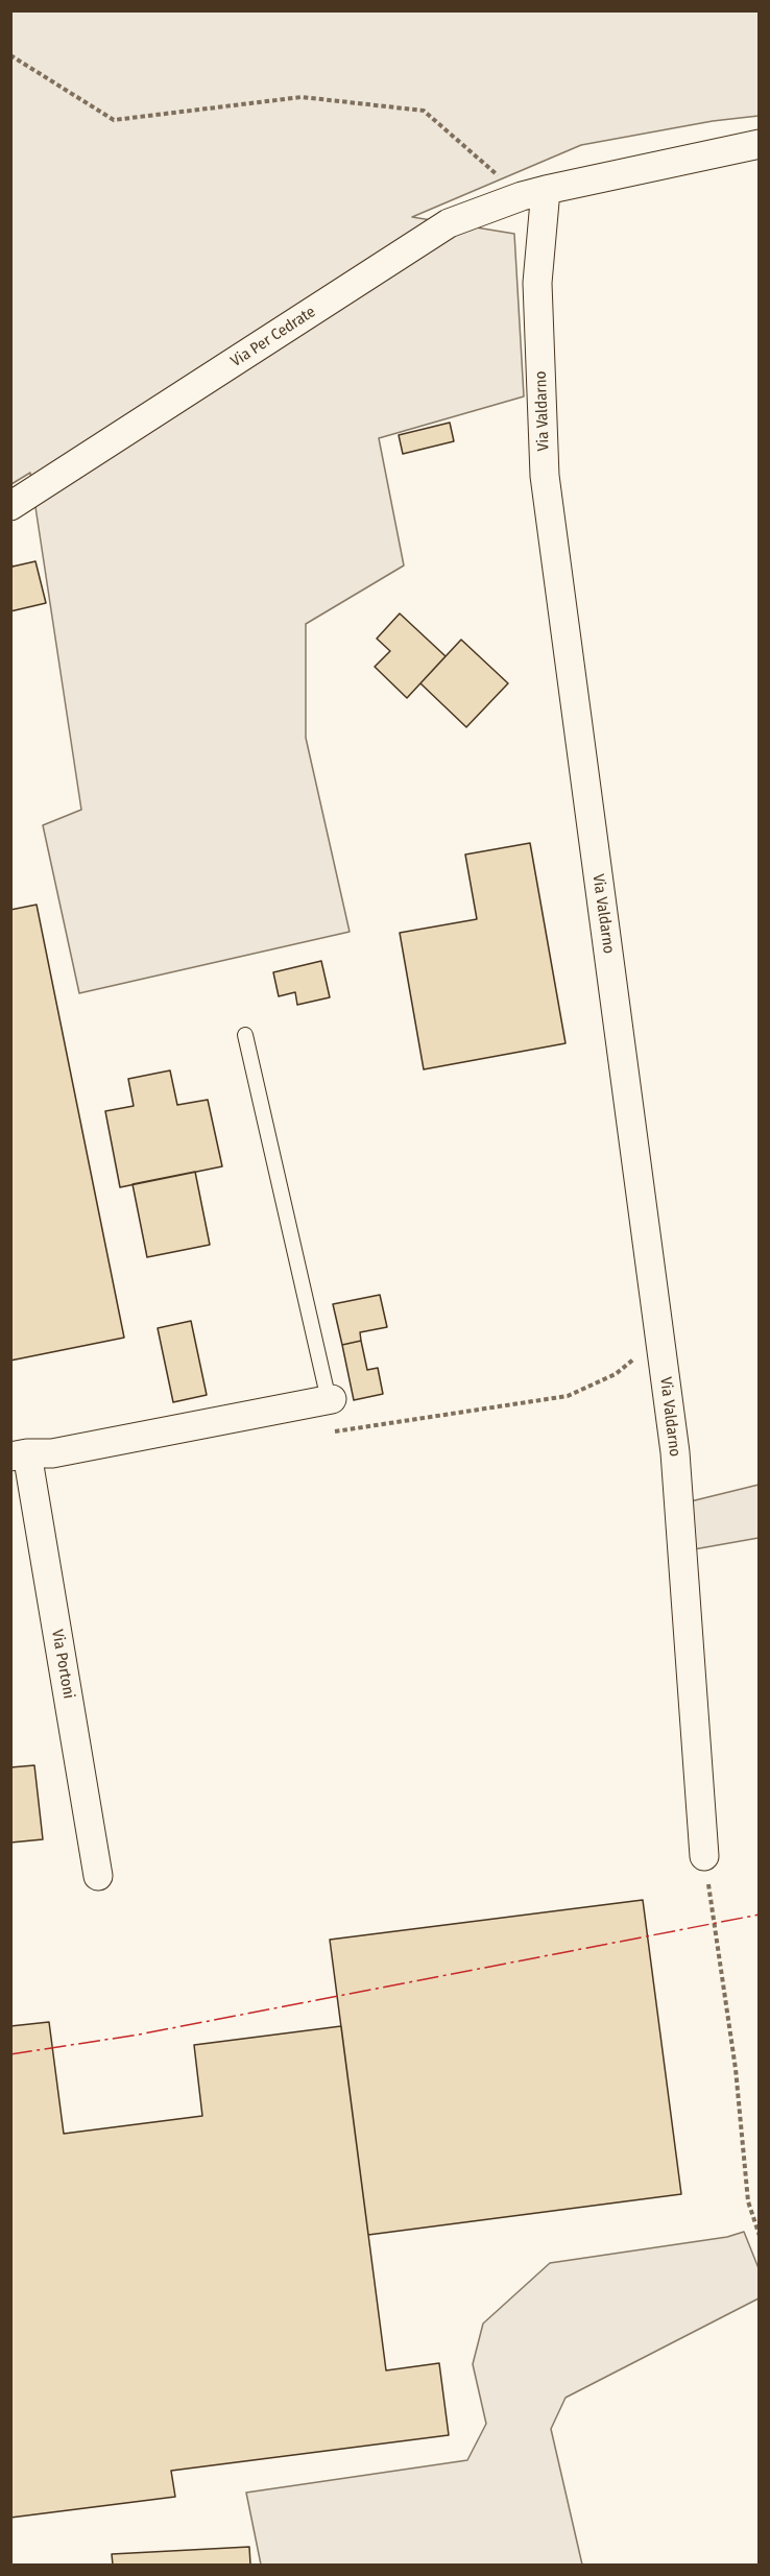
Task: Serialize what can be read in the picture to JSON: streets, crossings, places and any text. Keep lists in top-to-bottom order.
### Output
{
  "streets": {
    "street": ["Via Per Cedrate", "Via Valdarno", "Via Portoni"]
  },
  "crossings": [
    ["Via Per Cedrate", "Via Valdarno"]
  ]
}
